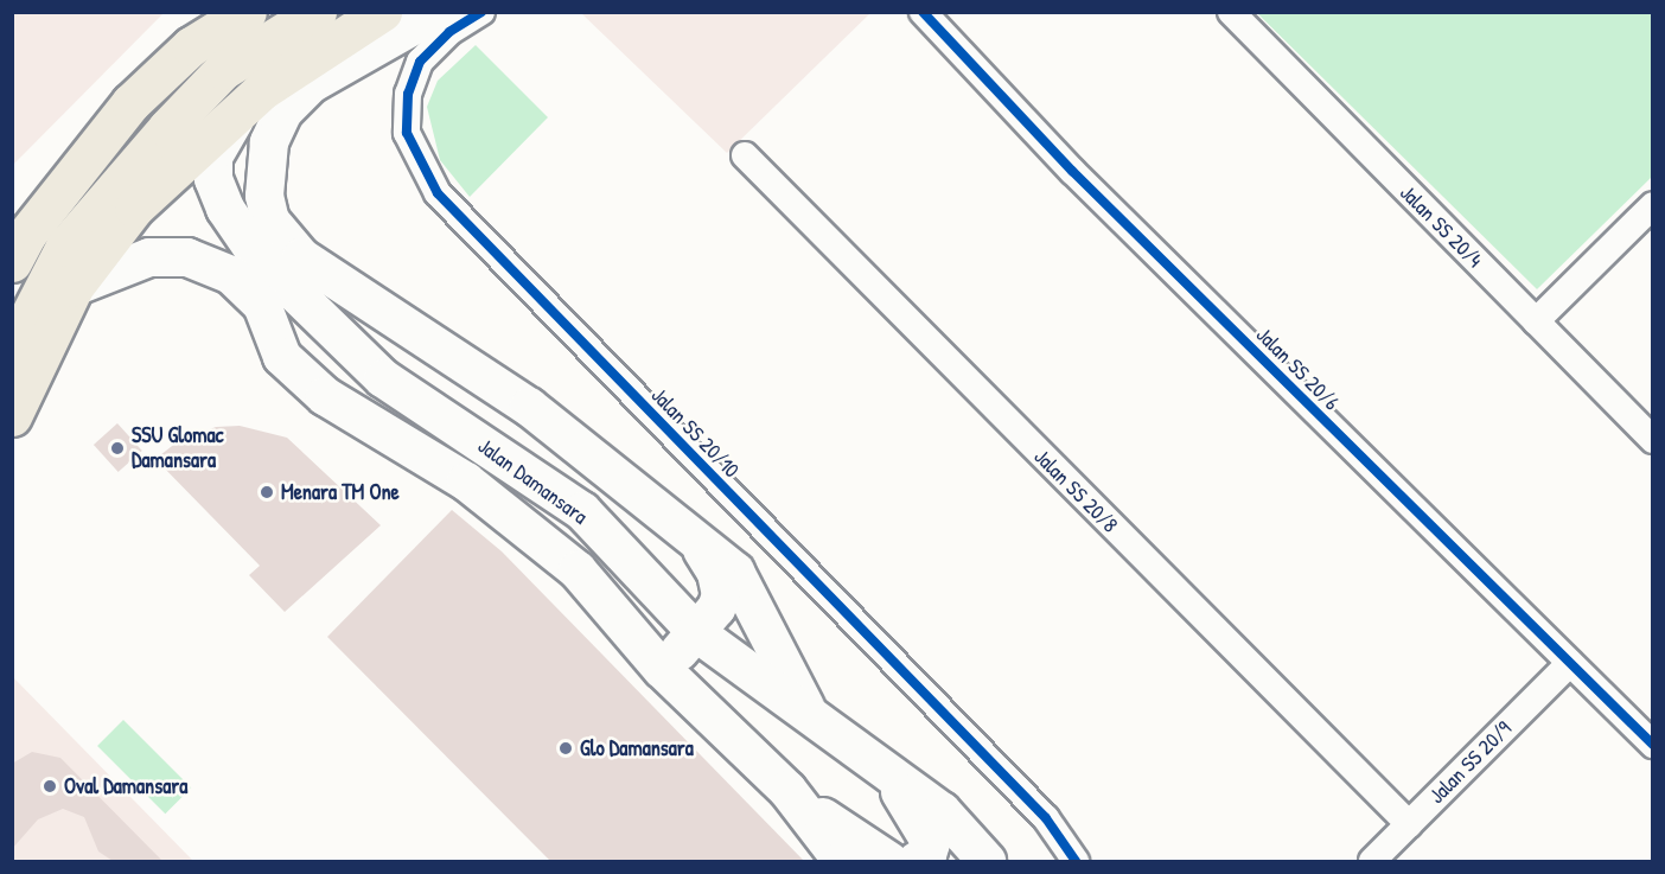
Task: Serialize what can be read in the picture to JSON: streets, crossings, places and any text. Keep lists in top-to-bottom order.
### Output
{
  "streets": {
    "main road": ["Jalan Damansara"],
    "street": [
      "Jalan SS 20/4",
      "Jalan SS 20/6",
      "Jalan SS 20/10",
      "Jalan SS 20/8",
      "Jalan SS 20/9"
    ]
  },
  "crossings": [
    ["Jalan SS 20/6", "Jalan SS 20/9"],
    ["Jalan SS 20/8", "Jalan SS 20/9"]
  ],
  "places": [
    "SSU Glomac Damansara",
    "Menara TM One",
    "Glo Damansara",
    "Oval Damansara"
  ]
}
